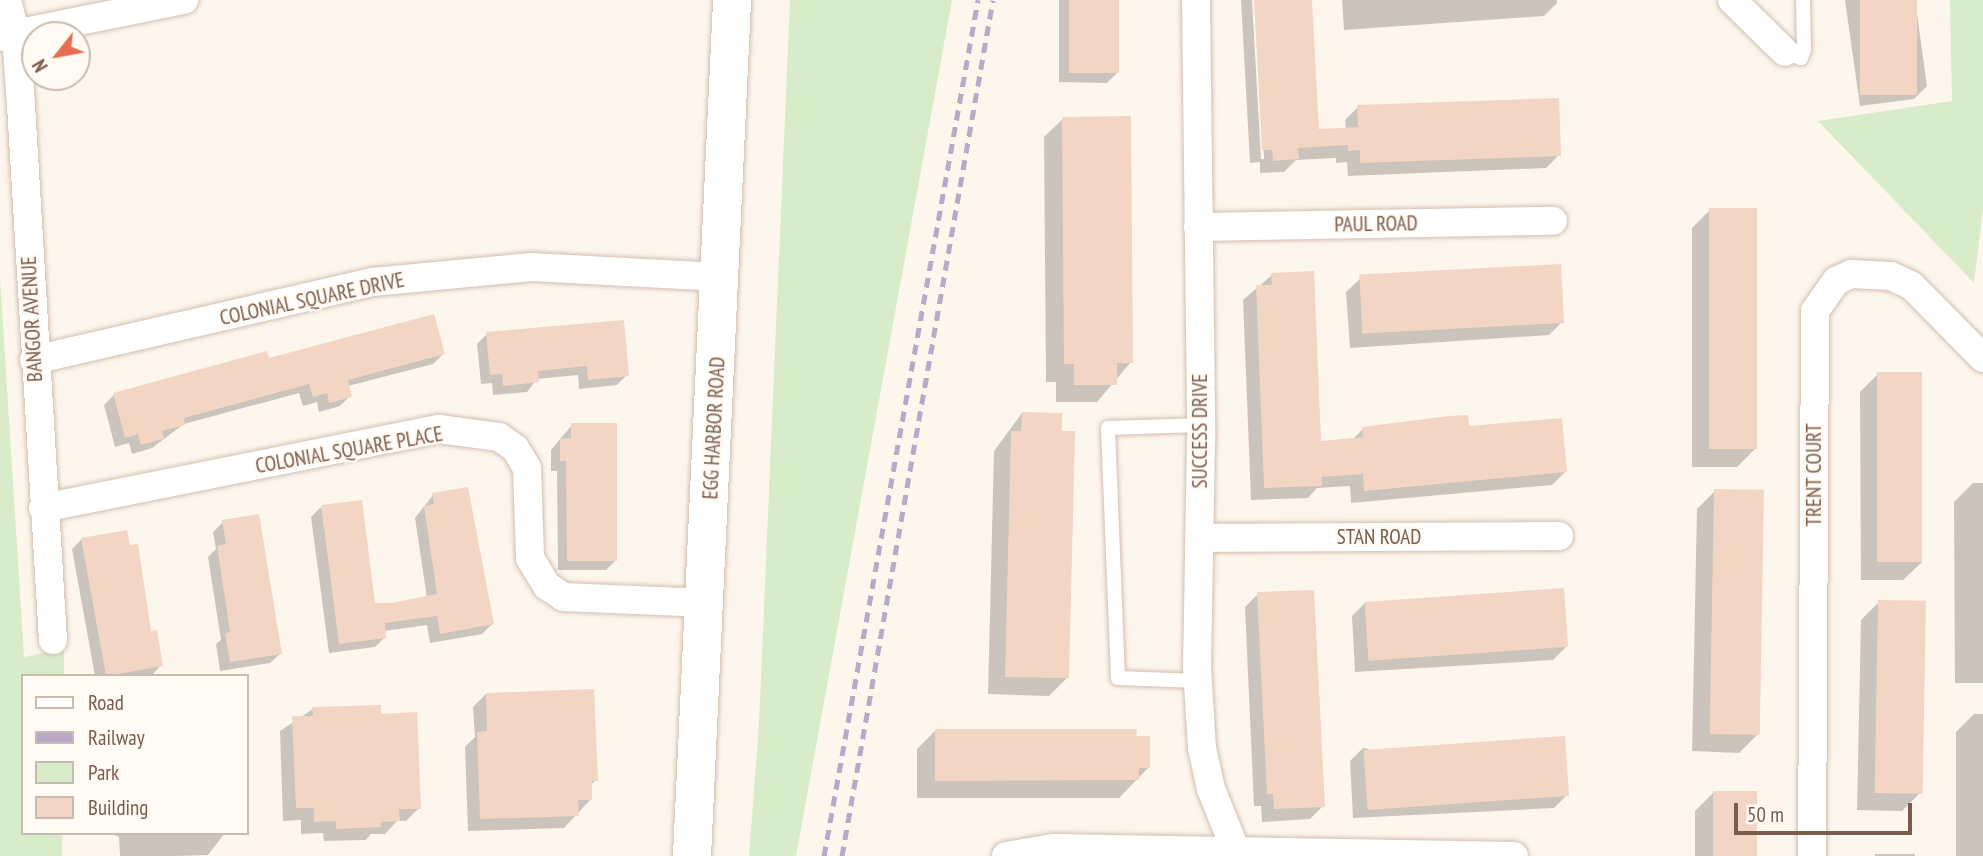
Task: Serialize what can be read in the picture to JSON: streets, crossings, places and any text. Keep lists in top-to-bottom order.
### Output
{
  "streets": {
    "street": [
      "PAUL ROAD",
      "COLONIAL SQUARE DRIVE",
      "BANGOR AVENUE",
      "EGG HARBOR ROAD",
      "SUCCESS DRIVE",
      "COLONIAL SQUARE PLACE",
      "TRENT COURT",
      "STAN ROAD"
    ]
  },
  "crossings": [
    ["PAUL ROAD", "SUCCESS DRIVE"],
    ["COLONIAL SQUARE DRIVE", "BANGOR AVENUE"],
    ["COLONIAL SQUARE DRIVE", "EGG HARBOR ROAD"],
    ["BANGOR AVENUE", "COLONIAL SQUARE PLACE"],
    ["EGG HARBOR ROAD", "COLONIAL SQUARE PLACE"],
    ["SUCCESS DRIVE", "STAN ROAD"]
  ],
  "legend": [
    "Road",
    "Railway",
    "Park",
    "Building"
  ],
  "scale_bar": "50 m",
  "north": "bottom left"
}
